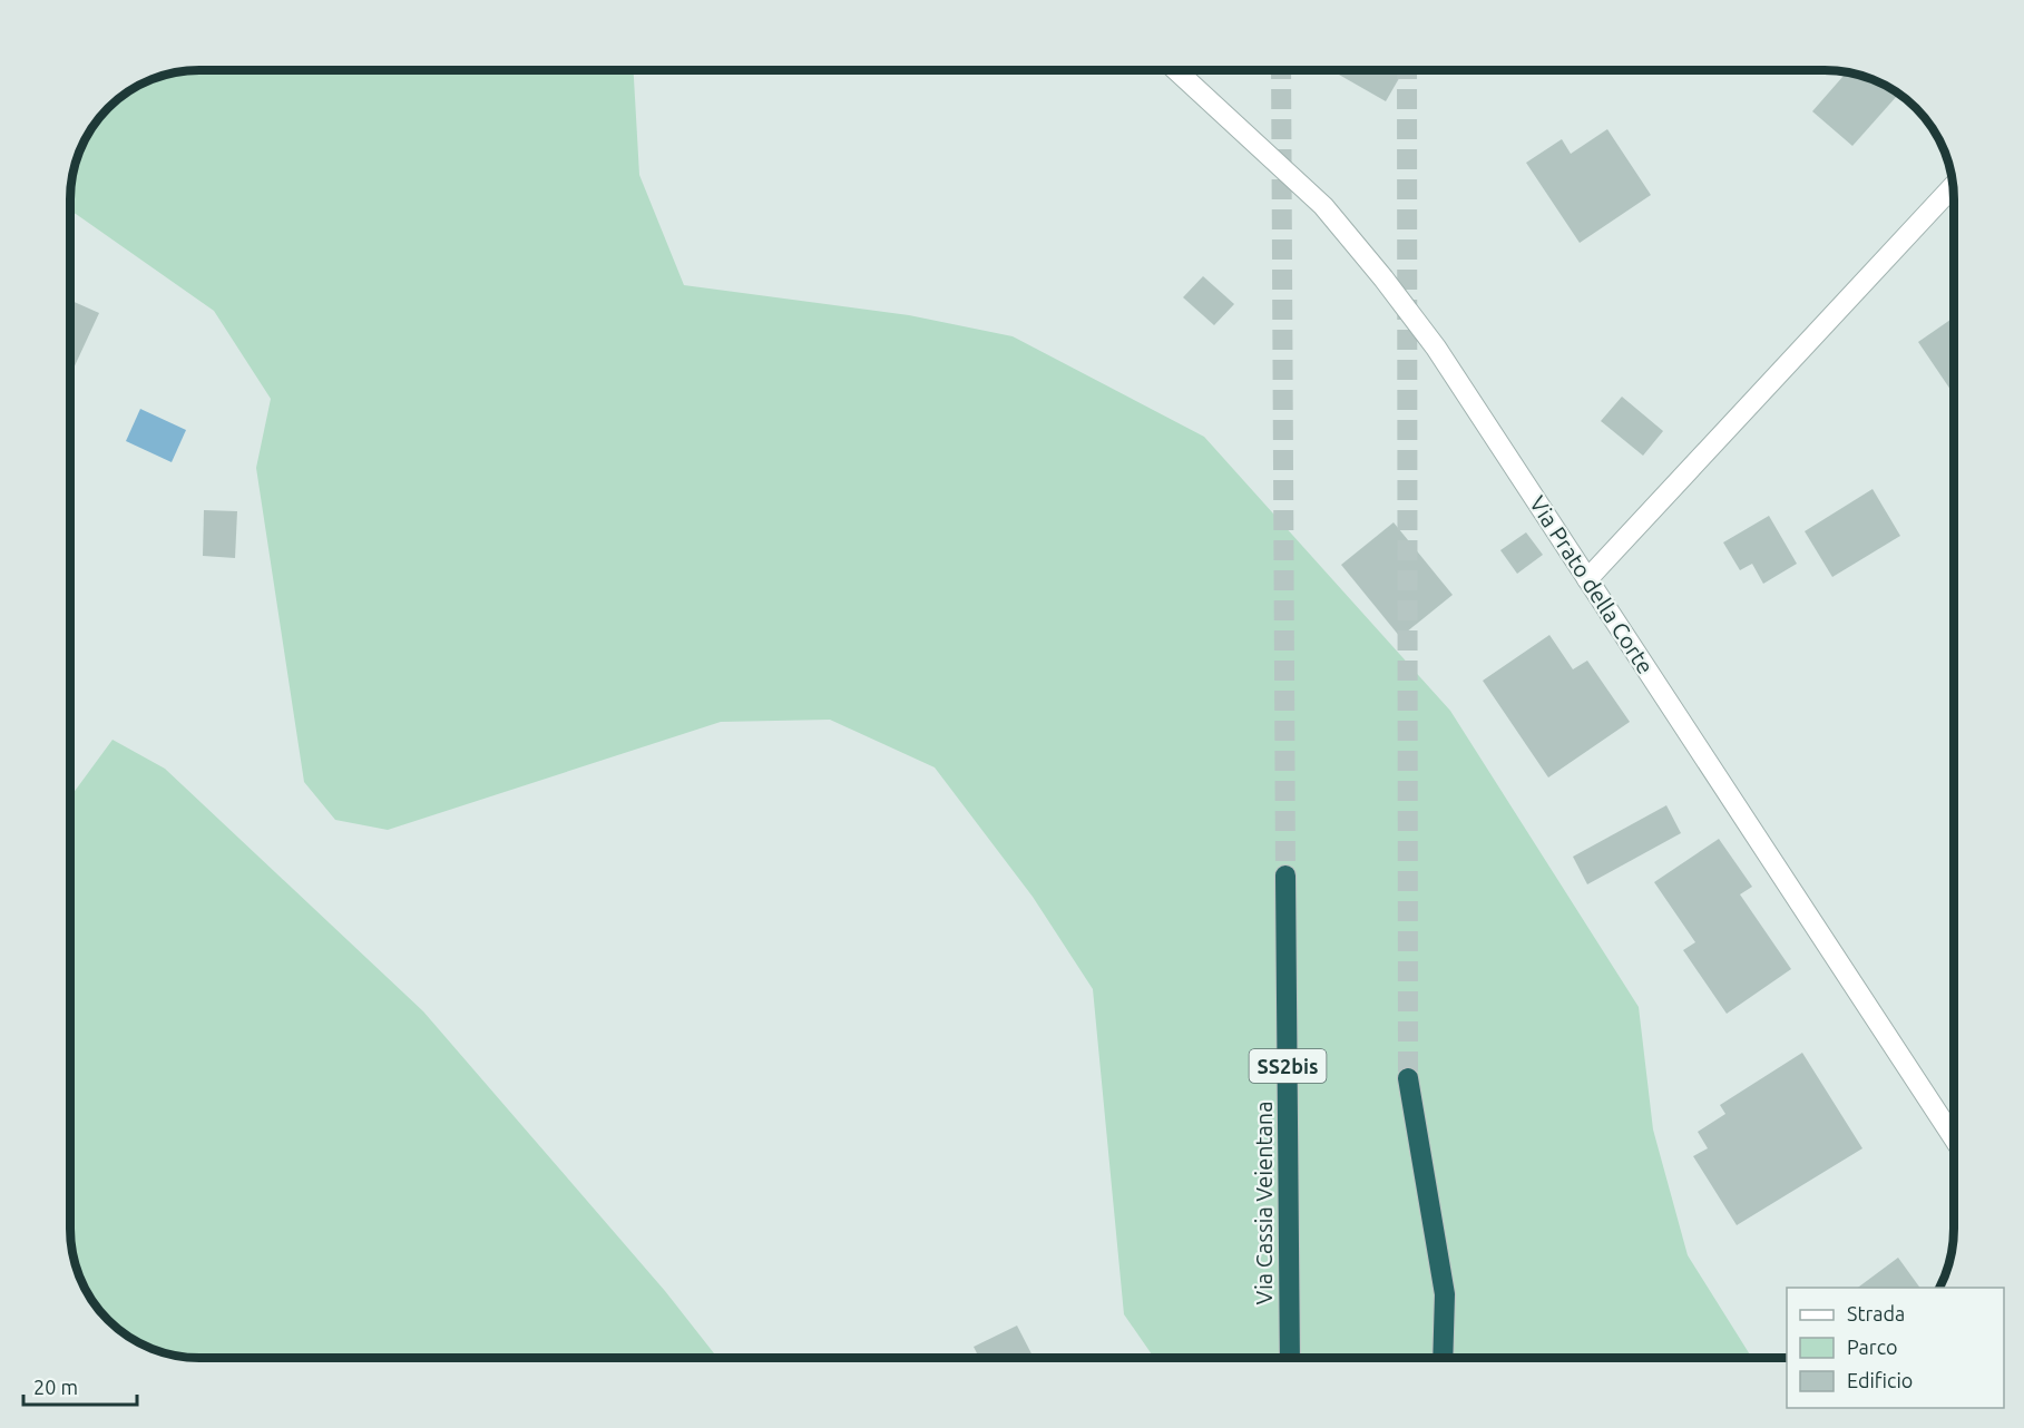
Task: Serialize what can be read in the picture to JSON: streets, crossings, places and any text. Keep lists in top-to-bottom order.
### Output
{
  "streets": {
    "highway": ["SS2bis", "Via Cassia Veientana"],
    "street": ["Via Prato della Corte"]
  },
  "legend": ["Strada", "Parco", "Edificio"],
  "scale_bar": "20 m"
}
